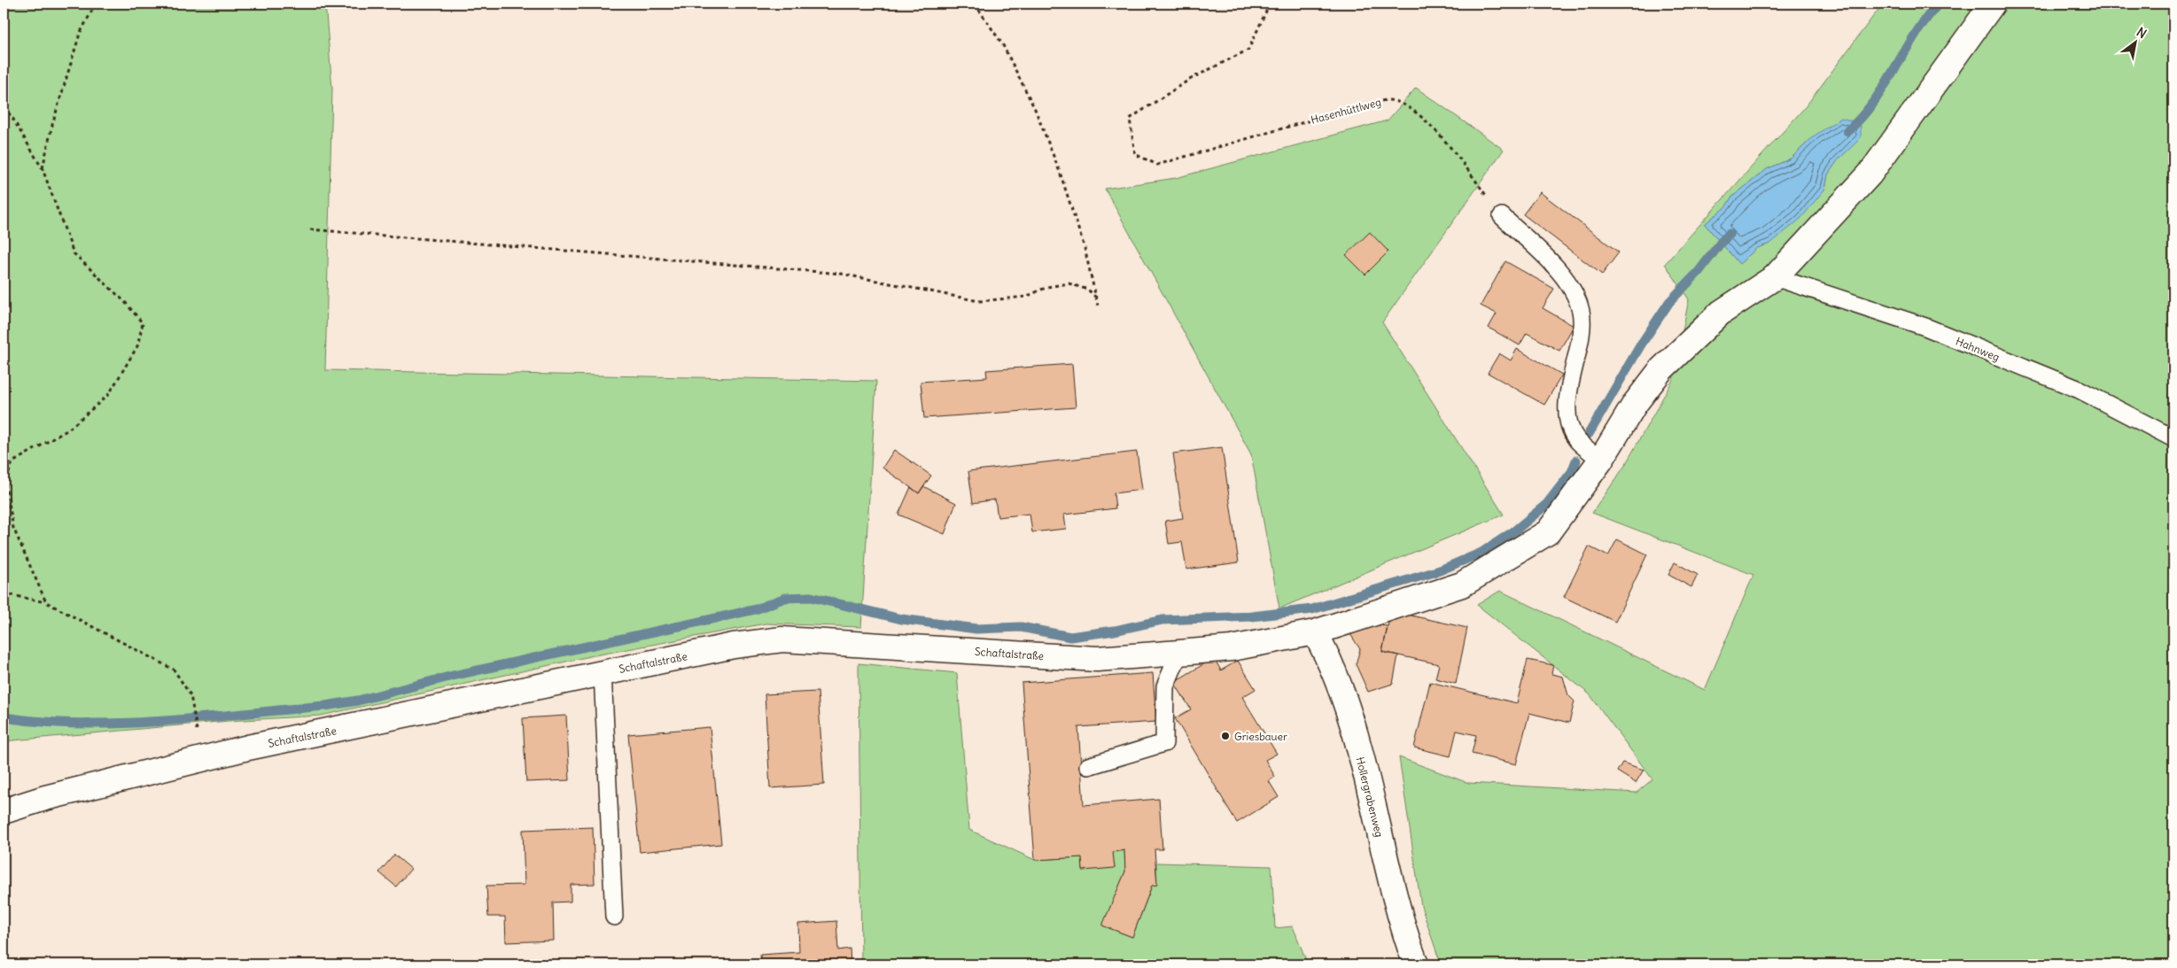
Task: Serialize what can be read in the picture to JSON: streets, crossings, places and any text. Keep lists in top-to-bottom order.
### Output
{
  "streets": {
    "street": ["Schaftalstraße", "Hollergrabenweg"],
    "lane": ["Hahnweg"],
    "path": ["Hasenhüttlweg"]
  },
  "crossings": [
    ["Hahnweg", "Schaftalstraße"],
    ["Schaftalstraße", "Hollergrabenweg"]
  ],
  "places": ["Griesbauer"],
  "north": "top right"
}
